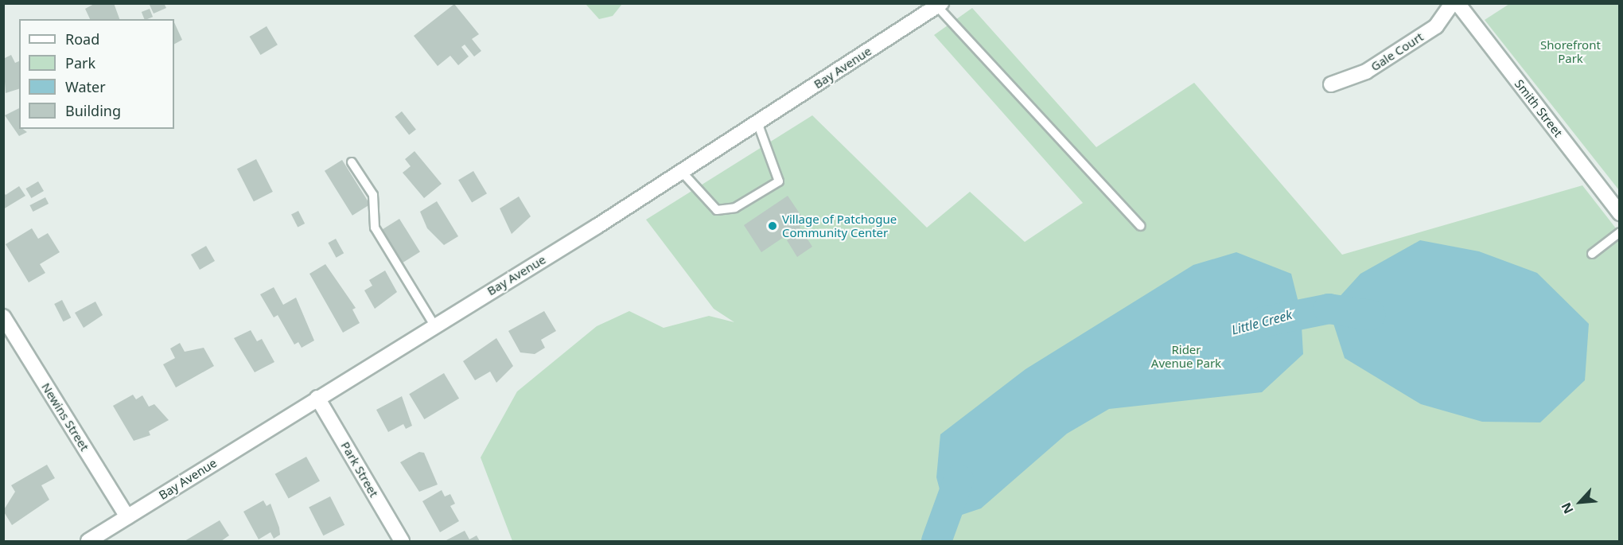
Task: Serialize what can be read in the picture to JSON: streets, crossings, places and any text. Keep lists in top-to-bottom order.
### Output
{
  "streets": {
    "street": [
      "Gale Court",
      "Bay Avenue",
      "Smith Street",
      "Newins Street",
      "Park Street"
    ]
  },
  "crossings": [
    ["Bay Avenue", "Newins Street"],
    ["Bay Avenue", "Park Street"]
  ],
  "water": ["Little Creek"],
  "parks": ["Shorefront Park", "Rider Avenue Park"],
  "places": ["Village of Patchogue Community Center"],
  "legend": [
    "Road",
    "Park",
    "Water",
    "Building"
  ],
  "north": "bottom left"
}
